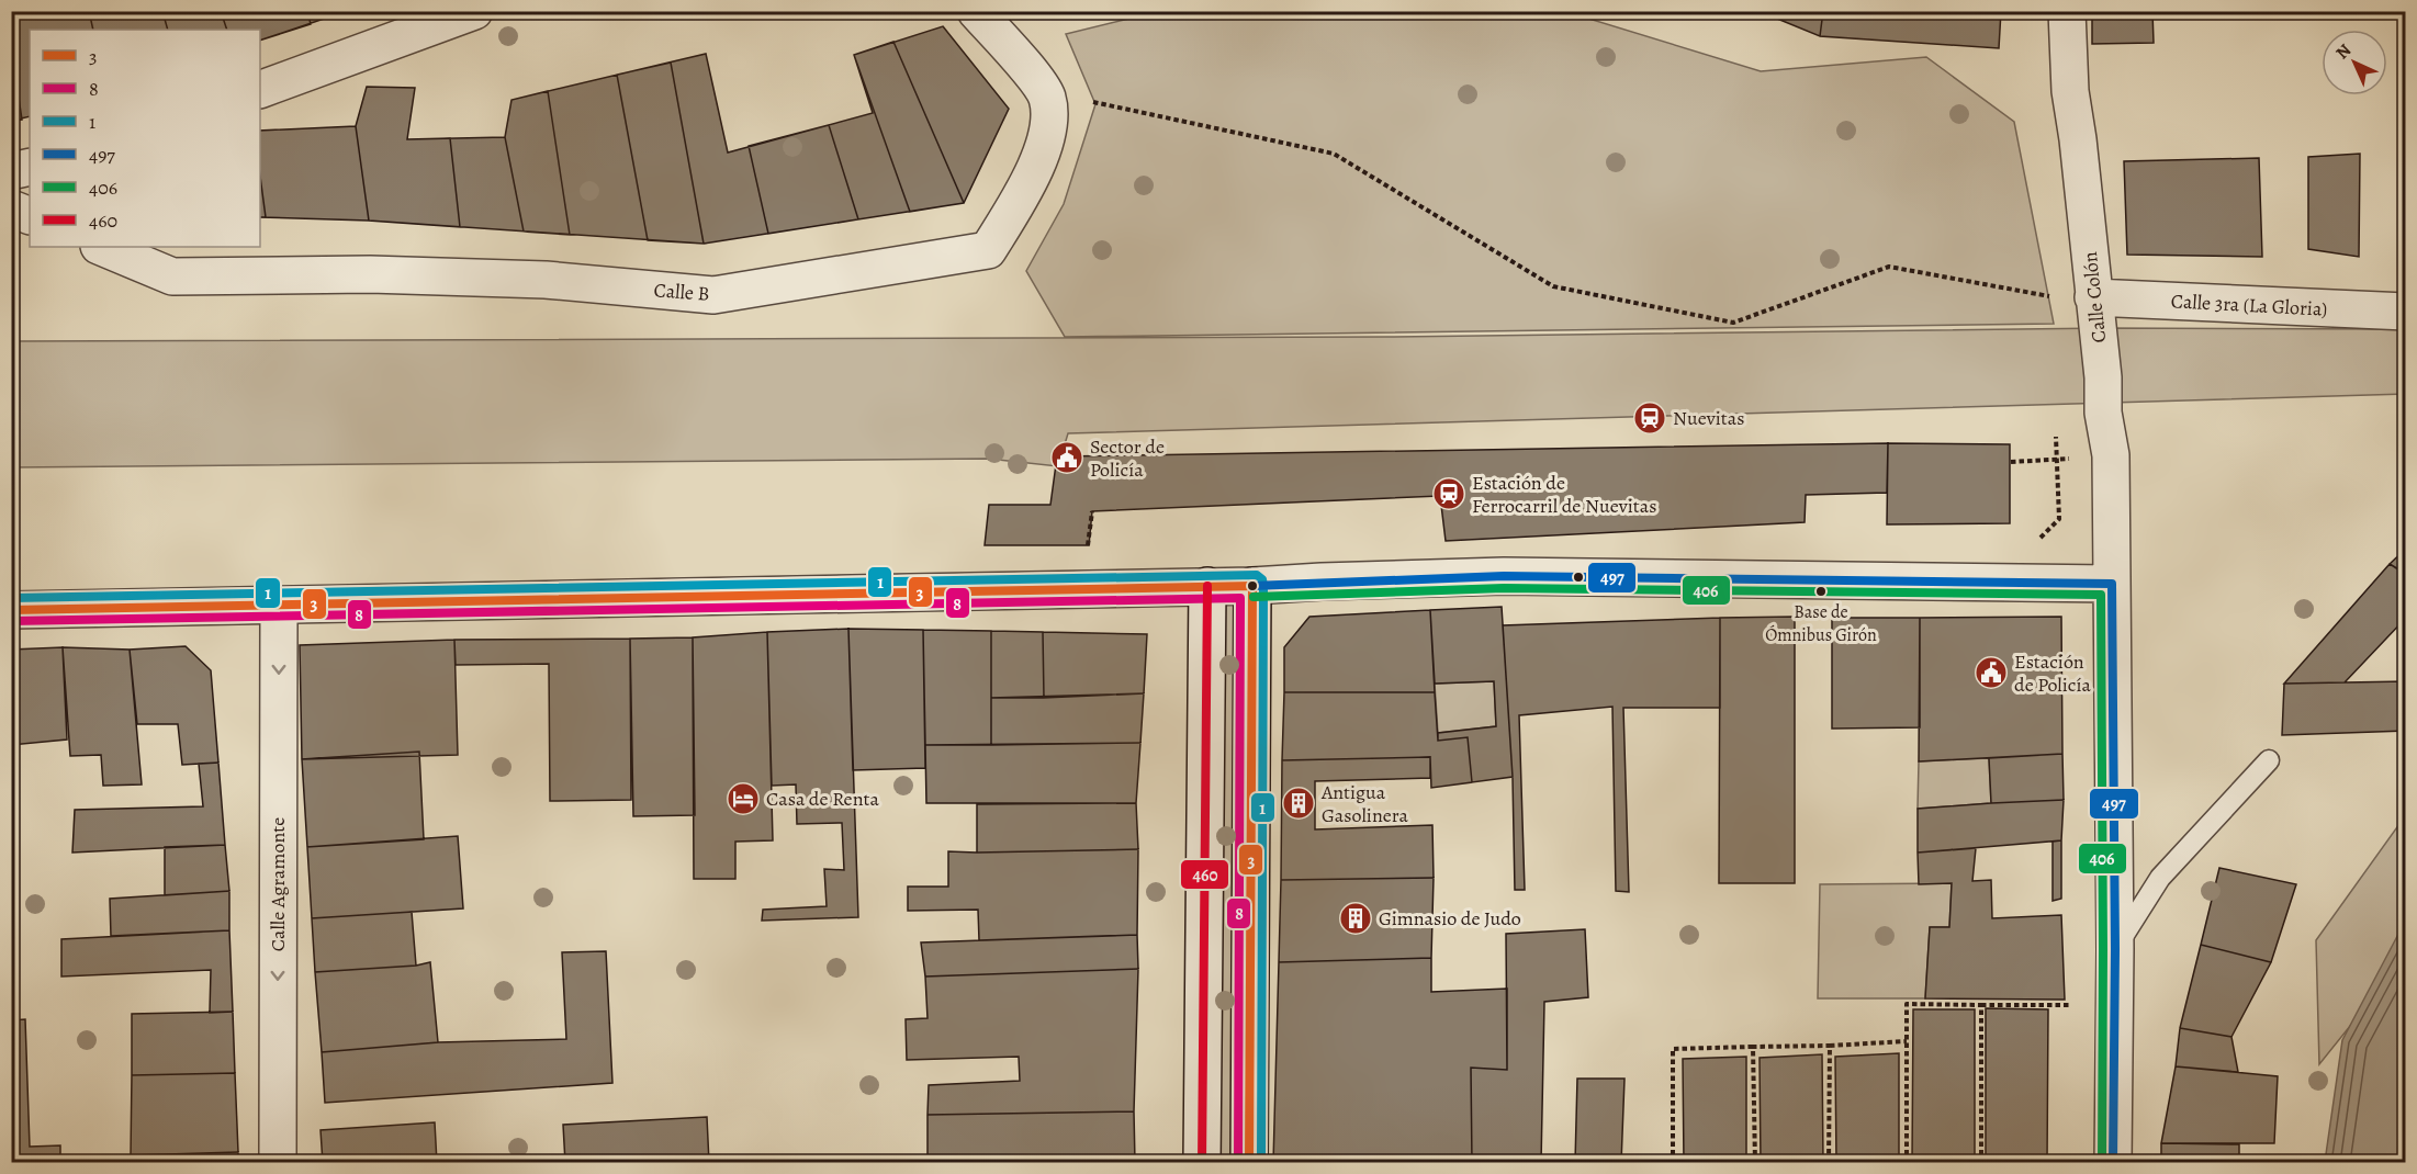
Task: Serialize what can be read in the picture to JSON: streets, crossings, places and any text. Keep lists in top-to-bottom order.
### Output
{
  "streets": {
    "street": [
      "Calle B",
      "Calle Colón",
      "Calle 3ra (La Gloria)",
      "Calle Agramonte"
    ]
  },
  "crossings": [
    ["Calle Colón", "Calle 3ra (La Gloria)"]
  ],
  "one_way": ["Calle Agramonte"],
  "places": {
    "station": ["Nuevitas", "Estación de Ferrocarril de Nuevitas"],
    "public building": ["Sector de Policía", "Estación de Policía"],
    "other": ["Base de Ómnibus Girón"],
    "hotel": ["Casa de Renta"],
    "building": ["Antigua Gasolinera", "Gimnasio de Judo"]
  },
  "lines": [
    "transit line 1",
    "transit line 497",
    "transit line 3",
    "transit line 460",
    "transit line 406",
    "transit line 8"
  ],
  "legend": [
    "3",
    "8",
    "1",
    "497",
    "406",
    "460"
  ],
  "north": "top left"
}
